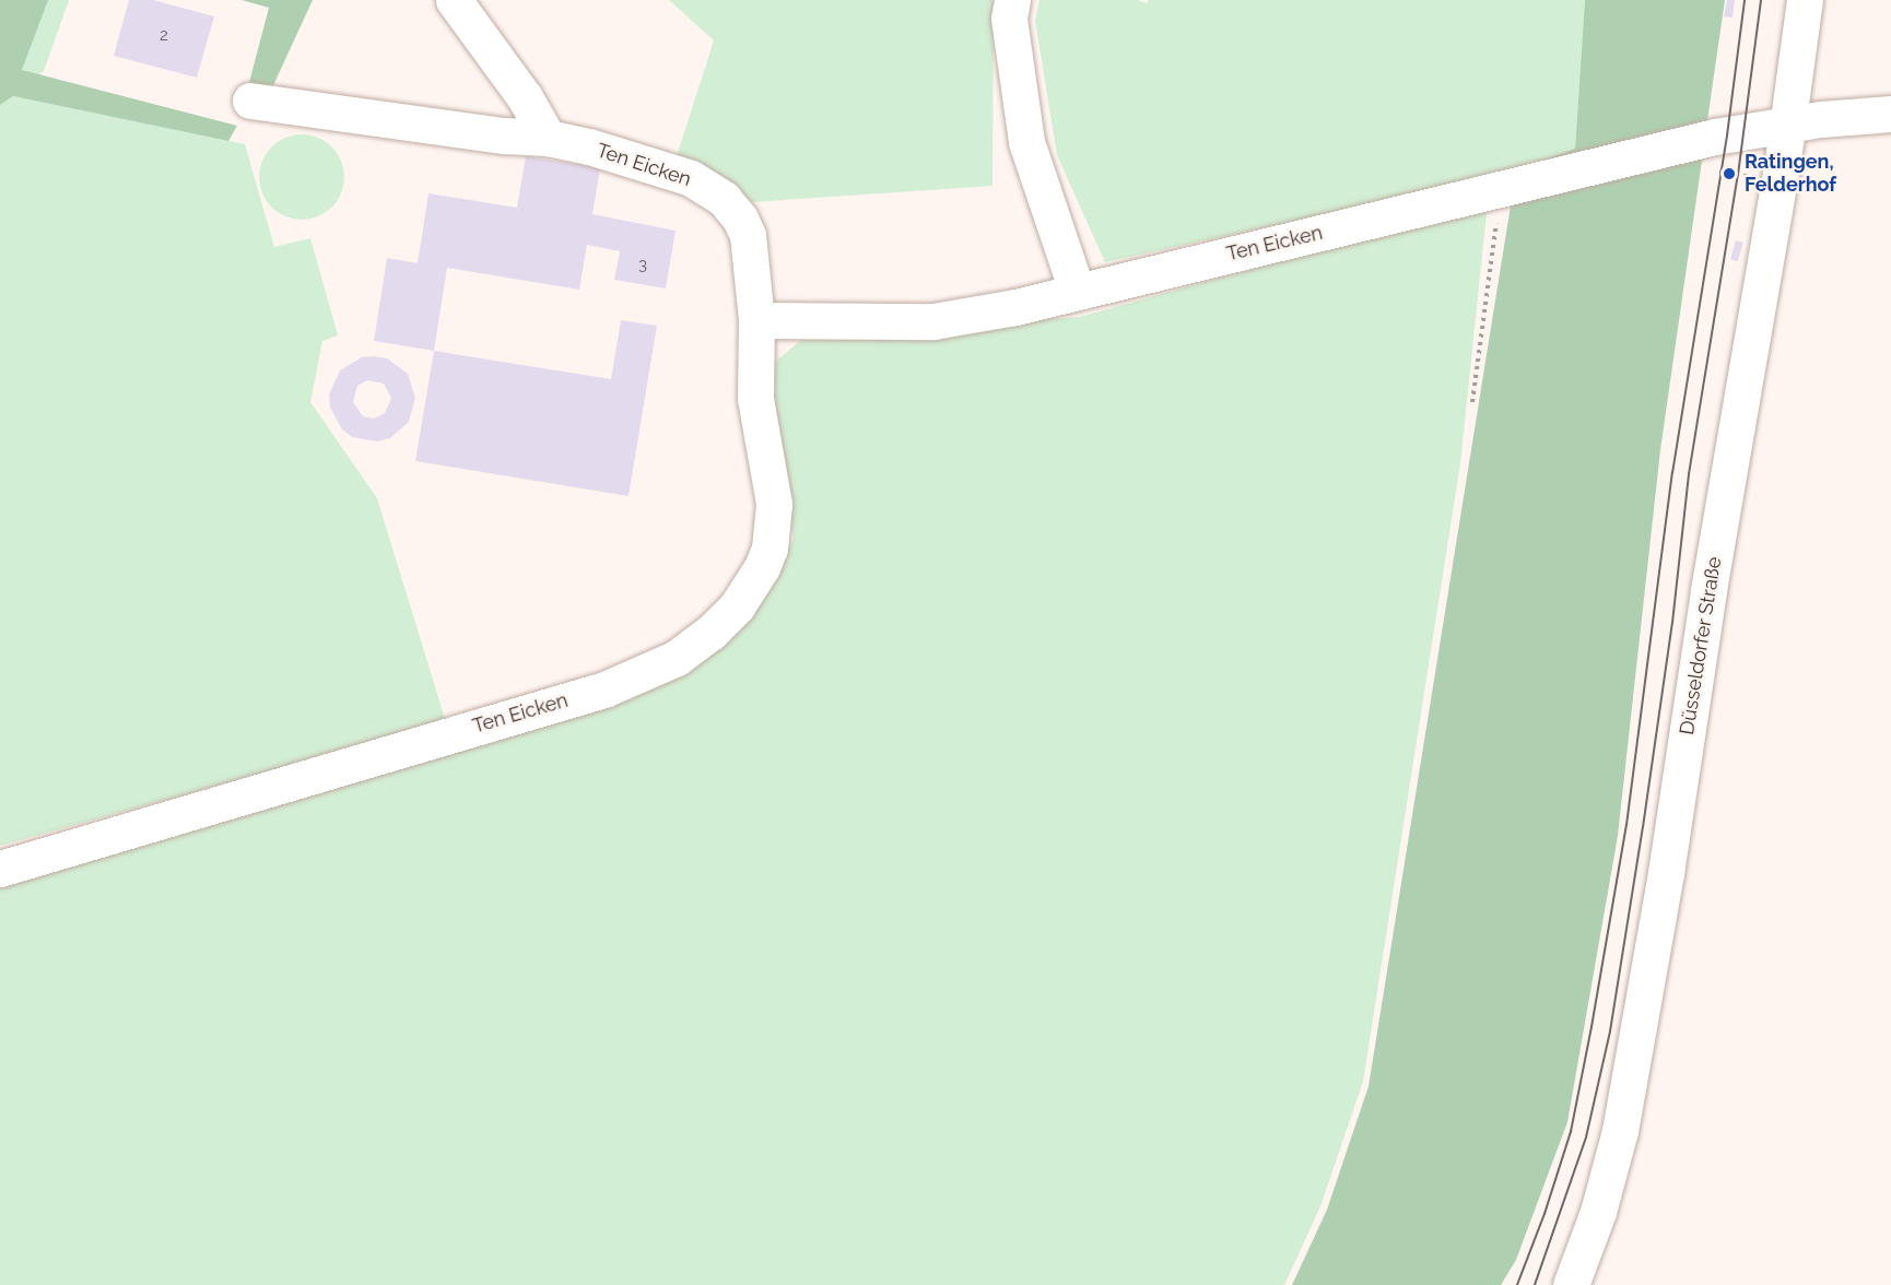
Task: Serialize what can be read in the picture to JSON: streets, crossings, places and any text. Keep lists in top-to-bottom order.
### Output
{
  "streets": {
    "main road": ["Ten Eicken", "Düsseldorfer Straße"]
  },
  "crossings": [
    ["Ten Eicken", "Düsseldorfer Straße"]
  ],
  "places": ["Ratingen, Felderhof"],
  "house_numbers": ["2", "3"]
}
